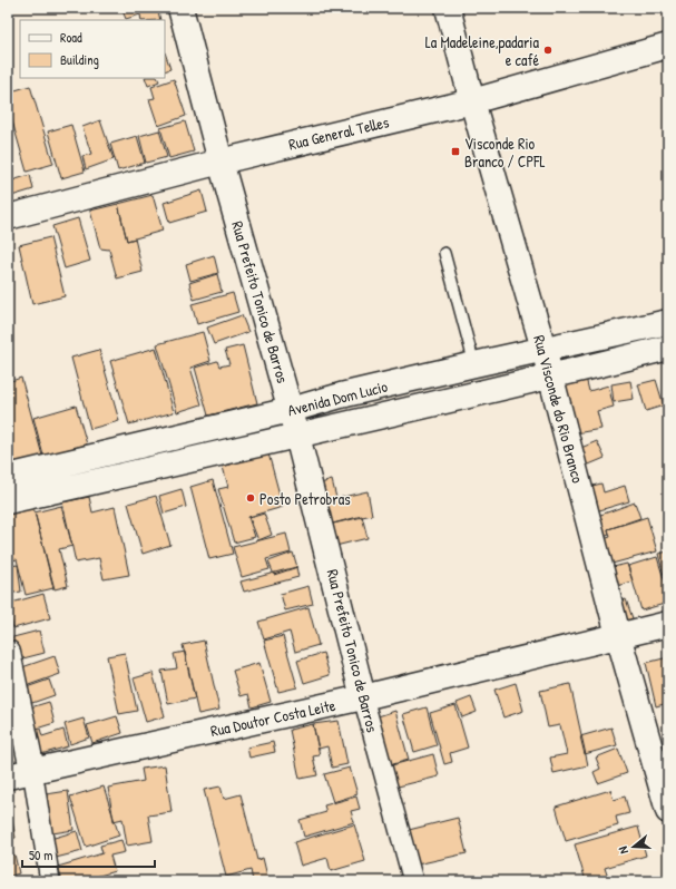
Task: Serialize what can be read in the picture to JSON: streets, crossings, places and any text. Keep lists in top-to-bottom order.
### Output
{
  "streets": {
    "street": [
      "Rua General Telles",
      "Rua Prefeito Tonico de Barros",
      "Avenida Dom Lucio",
      "Rua Visconde do Rio Branco",
      "Rua Doutor Costa Leite"
    ]
  },
  "crossings": [
    ["Rua General Telles", "Rua Prefeito Tonico de Barros"],
    ["Rua General Telles", "Rua Visconde do Rio Branco"],
    ["Rua Prefeito Tonico de Barros", "Avenida Dom Lucio"],
    ["Rua Prefeito Tonico de Barros", "Rua Doutor Costa Leite"],
    ["Avenida Dom Lucio", "Rua Visconde do Rio Branco"],
    ["Rua Visconde do Rio Branco", "Rua Doutor Costa Leite"]
  ],
  "places": {
    "other": ["La Madeleine,padaria e café", "Posto Petrobras"],
    "transit": ["Visconde Rio Branco / CPFL"]
  },
  "legend": ["Road", "Building"],
  "scale_bar": "50 m",
  "north": "left"
}
